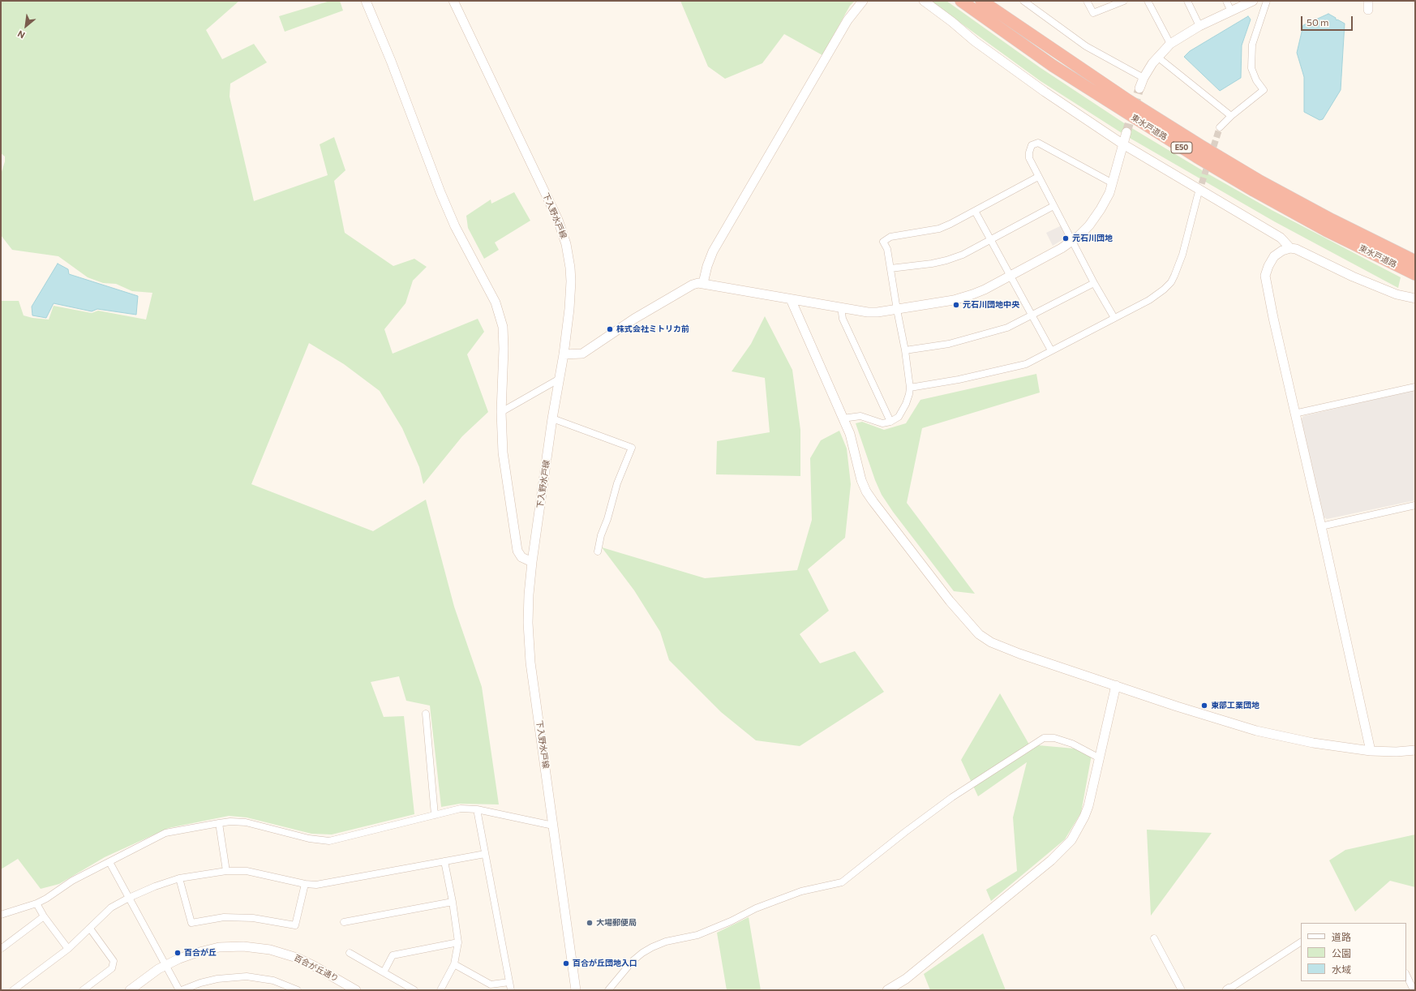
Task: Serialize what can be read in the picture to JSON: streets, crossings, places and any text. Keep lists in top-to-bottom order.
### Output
{
  "streets": {
    "highway": ["東水戸道路", "E50"],
    "street": ["下入野水戸線", "百合が丘通り"]
  },
  "places": [
    "元石川団地",
    "元石川団地中央",
    "株式会社ミトリカ前",
    "東部工業団地",
    "大場郵便局",
    "百合が丘",
    "百合が丘団地入口"
  ],
  "legend": ["道路", "公園", "水域"],
  "scale_bar": "50 m",
  "north": "bottom left"
}
